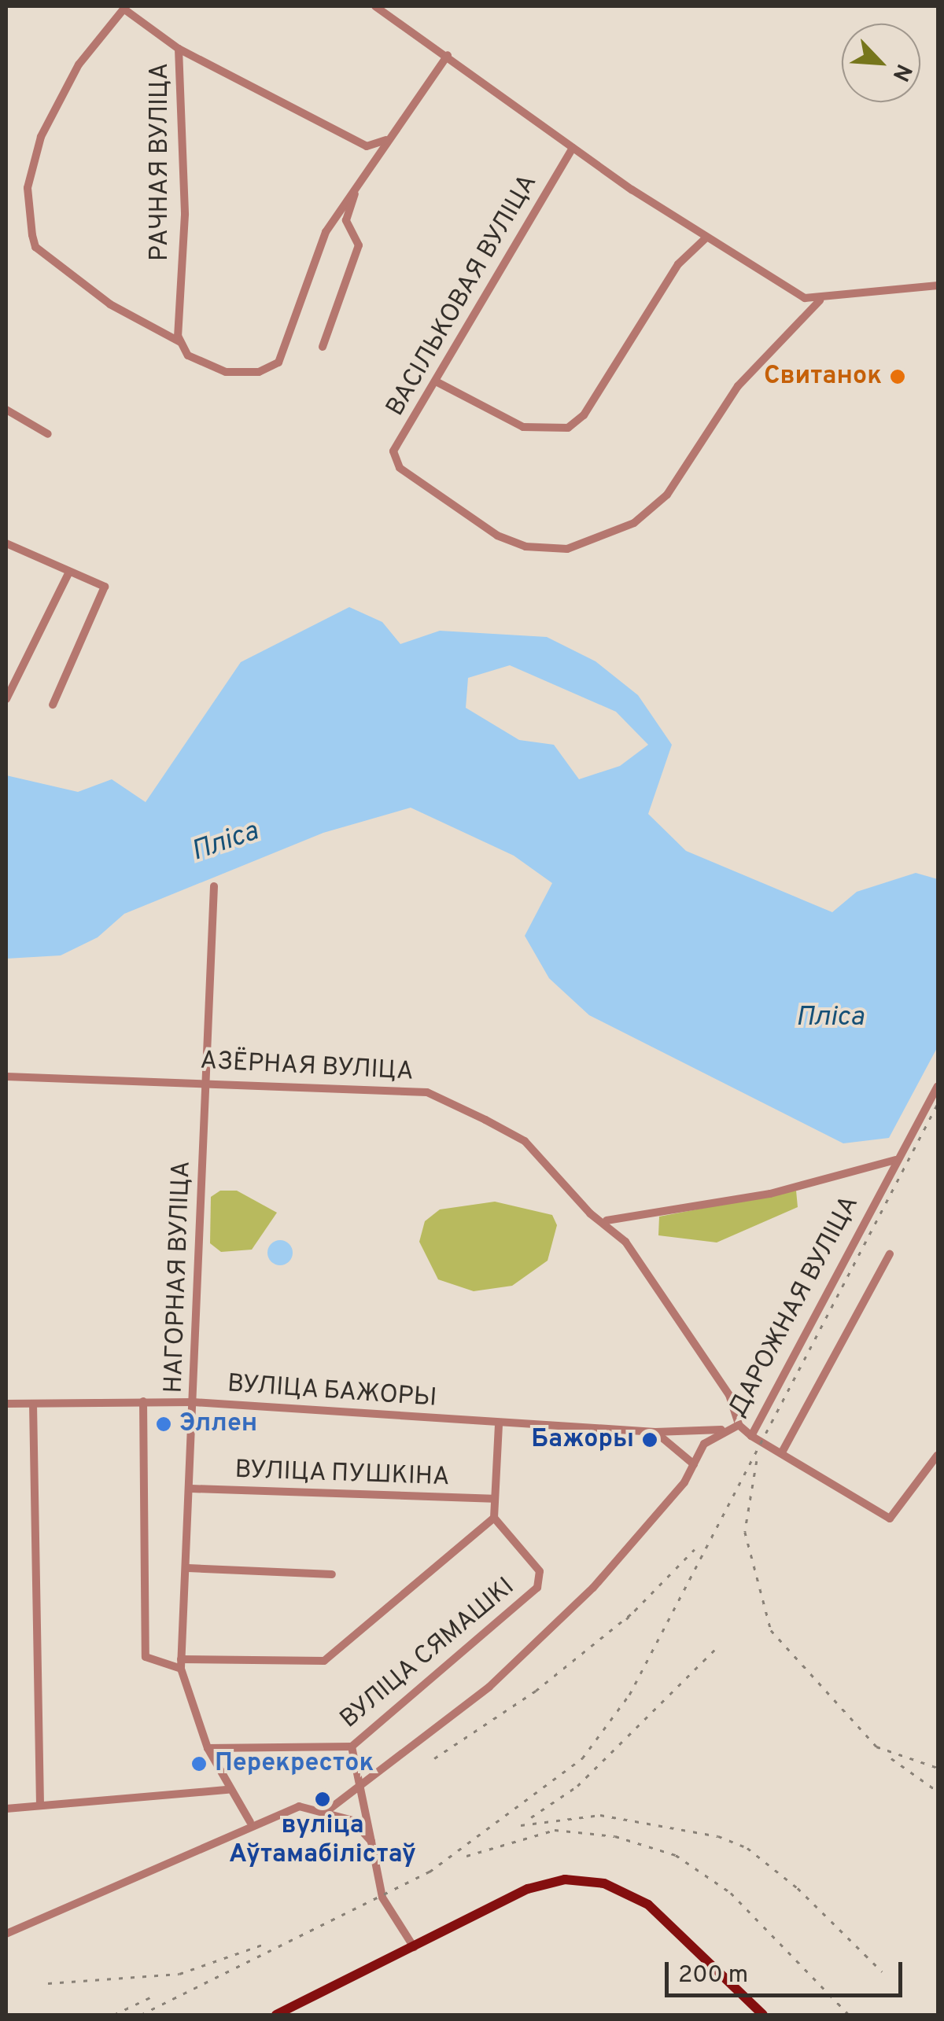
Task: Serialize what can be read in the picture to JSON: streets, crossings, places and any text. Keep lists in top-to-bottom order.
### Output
{
  "streets": {
    "street": [
      "РАЧНАЯ ВУЛІЦА",
      "ВАСІЛЬКОВАЯ ВУЛІЦА",
      "АЗЁРНАЯ ВУЛІЦА",
      "НАГОРНАЯ ВУЛІЦА",
      "ДАРОЖНАЯ ВУЛІЦА",
      "ВУЛІЦА БАЖОРЫ",
      "ВУЛІЦА ПУШКІНА",
      "ВУЛІЦА СЯМАШКІ"
    ]
  },
  "crossings": [
    ["АЗЁРНАЯ ВУЛІЦА", "НАГОРНАЯ ВУЛІЦА"],
    ["АЗЁРНАЯ ВУЛІЦА", "ДАРОЖНАЯ ВУЛІЦА"],
    ["НАГОРНАЯ ВУЛІЦА", "ВУЛІЦА БАЖОРЫ"],
    ["НАГОРНАЯ ВУЛІЦА", "ВУЛІЦА ПУШКІНА"],
    ["НАГОРНАЯ ВУЛІЦА", "ВУЛІЦА СЯМАШКІ"],
    ["ДАРОЖНАЯ ВУЛІЦА", "ВУЛІЦА БАЖОРЫ"]
  ],
  "water": ["Пліса"],
  "places": [
    "Свитанок",
    "Эллен",
    "Бажоры",
    "Перекресток",
    "вуліца Аўтамабілістаў"
  ],
  "scale_bar": "200 m",
  "north": "bottom right"
}
